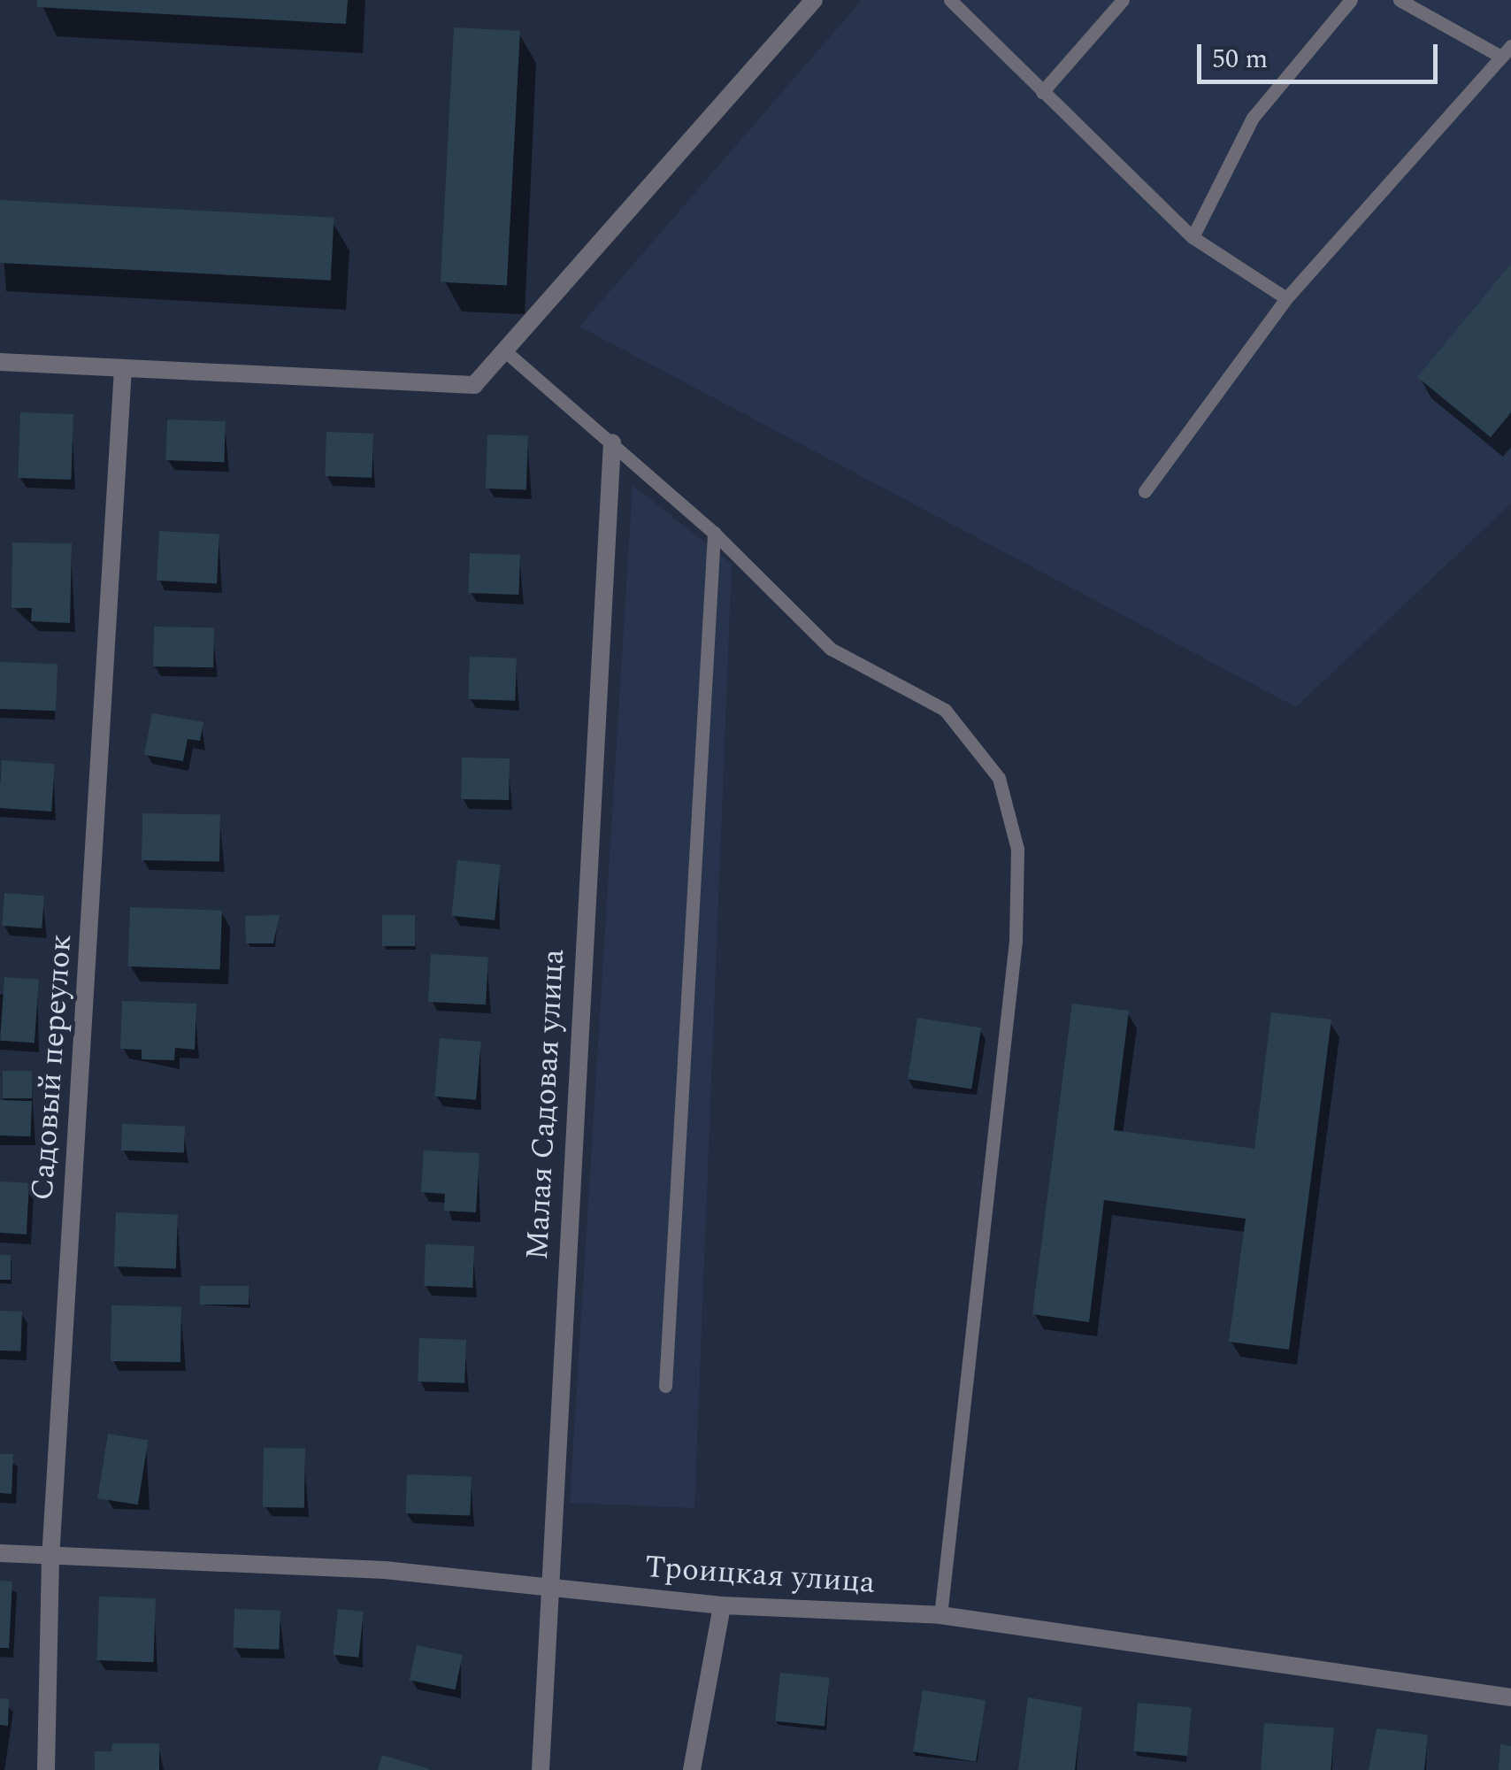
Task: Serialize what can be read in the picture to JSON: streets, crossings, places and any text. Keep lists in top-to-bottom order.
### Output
{
  "streets": {
    "street": ["Садовый переулок", "Малая Садовая улица", "Троицкая улица"]
  },
  "crossings": [
    ["Садовый переулок", "Троицкая улица"],
    ["Малая Садовая улица", "Троицкая улица"]
  ],
  "scale_bar": "50 m"
}
